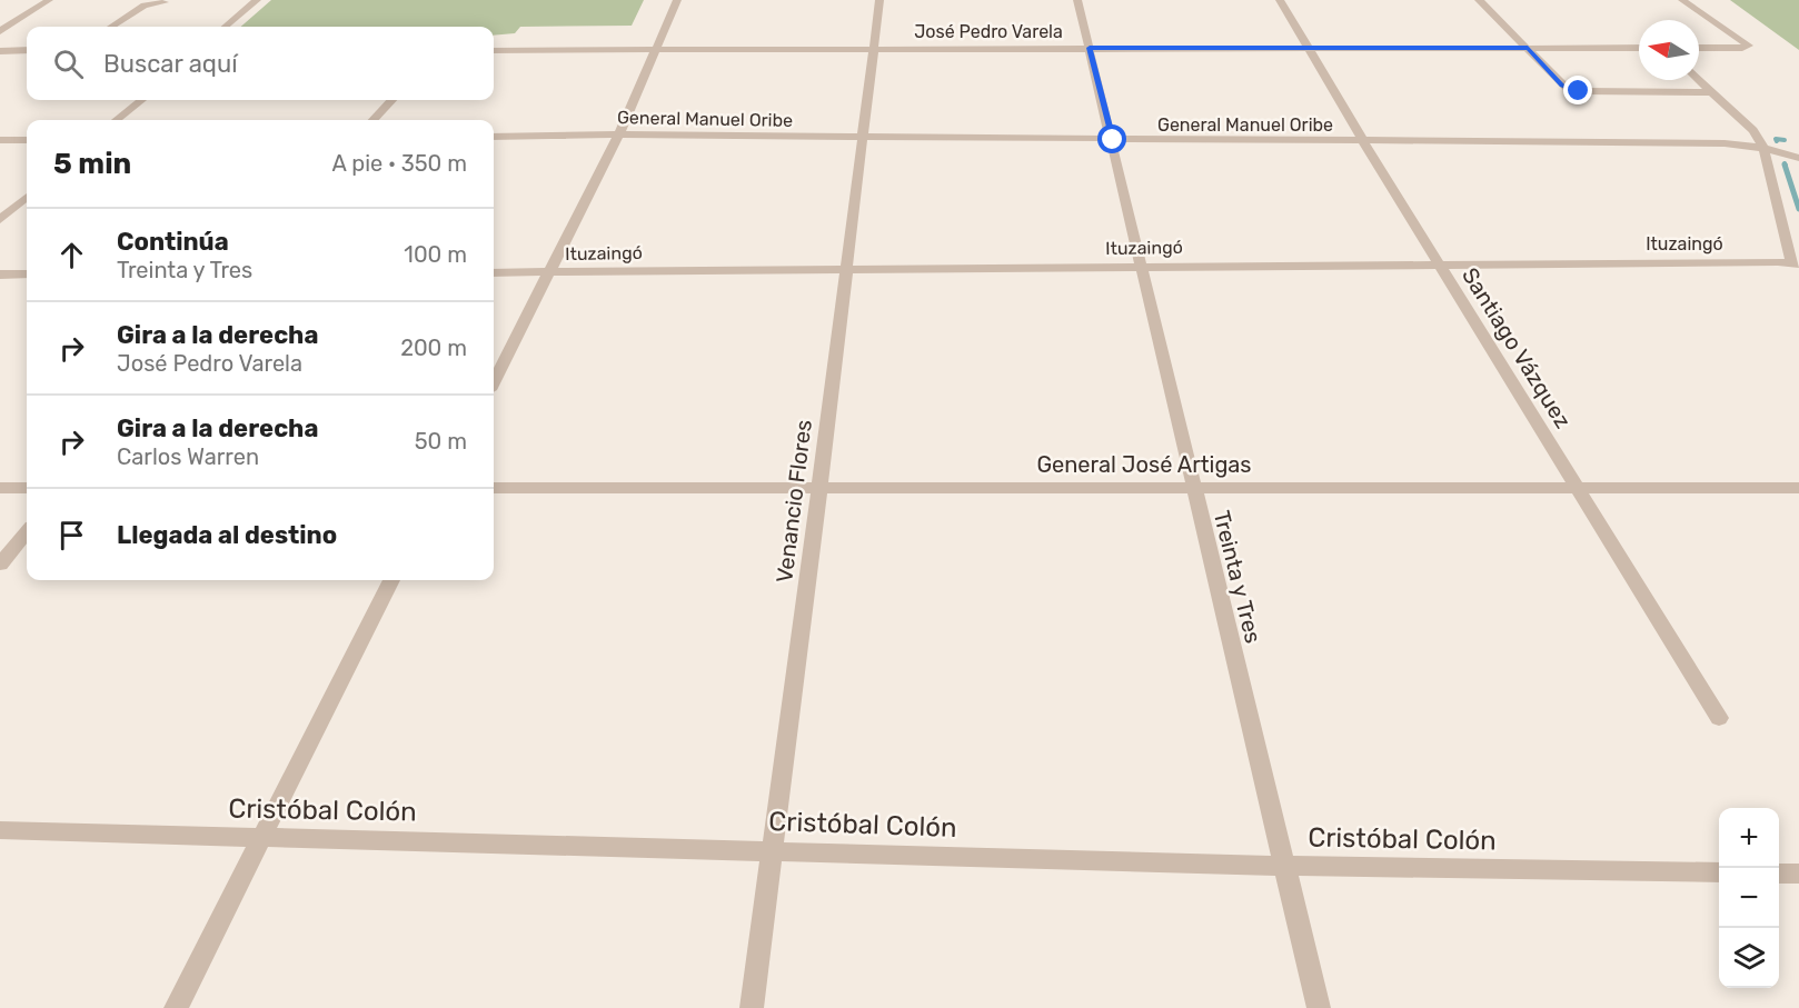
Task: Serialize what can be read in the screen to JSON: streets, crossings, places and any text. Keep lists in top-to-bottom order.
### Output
{
  "streets": {
    "street": [
      "José Pedro Varela",
      "General Manuel Oribe",
      "Ituzaingó",
      "Santiago Vázquez",
      "General José Artigas",
      "Venancio Flores",
      "Treinta y Tres",
      "Cristóbal Colón"
    ]
  },
  "crossings": [
    ["José Pedro Varela", "Santiago Vázquez"],
    ["José Pedro Varela", "Venancio Flores"],
    ["José Pedro Varela", "Treinta y Tres"],
    ["General Manuel Oribe", "Santiago Vázquez"],
    ["General Manuel Oribe", "Venancio Flores"],
    ["General Manuel Oribe", "Treinta y Tres"],
    ["Ituzaingó", "Santiago Vázquez"],
    ["Ituzaingó", "Venancio Flores"],
    ["Ituzaingó", "Treinta y Tres"],
    ["Santiago Vázquez", "General José Artigas"],
    ["General José Artigas", "Venancio Flores"],
    ["General José Artigas", "Treinta y Tres"],
    ["Venancio Flores", "Cristóbal Colón"],
    ["Treinta y Tres", "Cristóbal Colón"]
  ],
  "north": "left",
  "page": {
    "search": "Buscar aquí",
    "heading": ["5 min", "A pie · 350 m"],
    "list": [
      ["Continúa", "Treinta y Tres", "100 m"],
      ["Gira a la derecha", "José Pedro Varela", "200 m"],
      ["Gira a la derecha", "Carlos Warren", "50 m"],
      "Llegada al destino"
    ],
    "map_buttons": ["+", "−"]
  }
}
